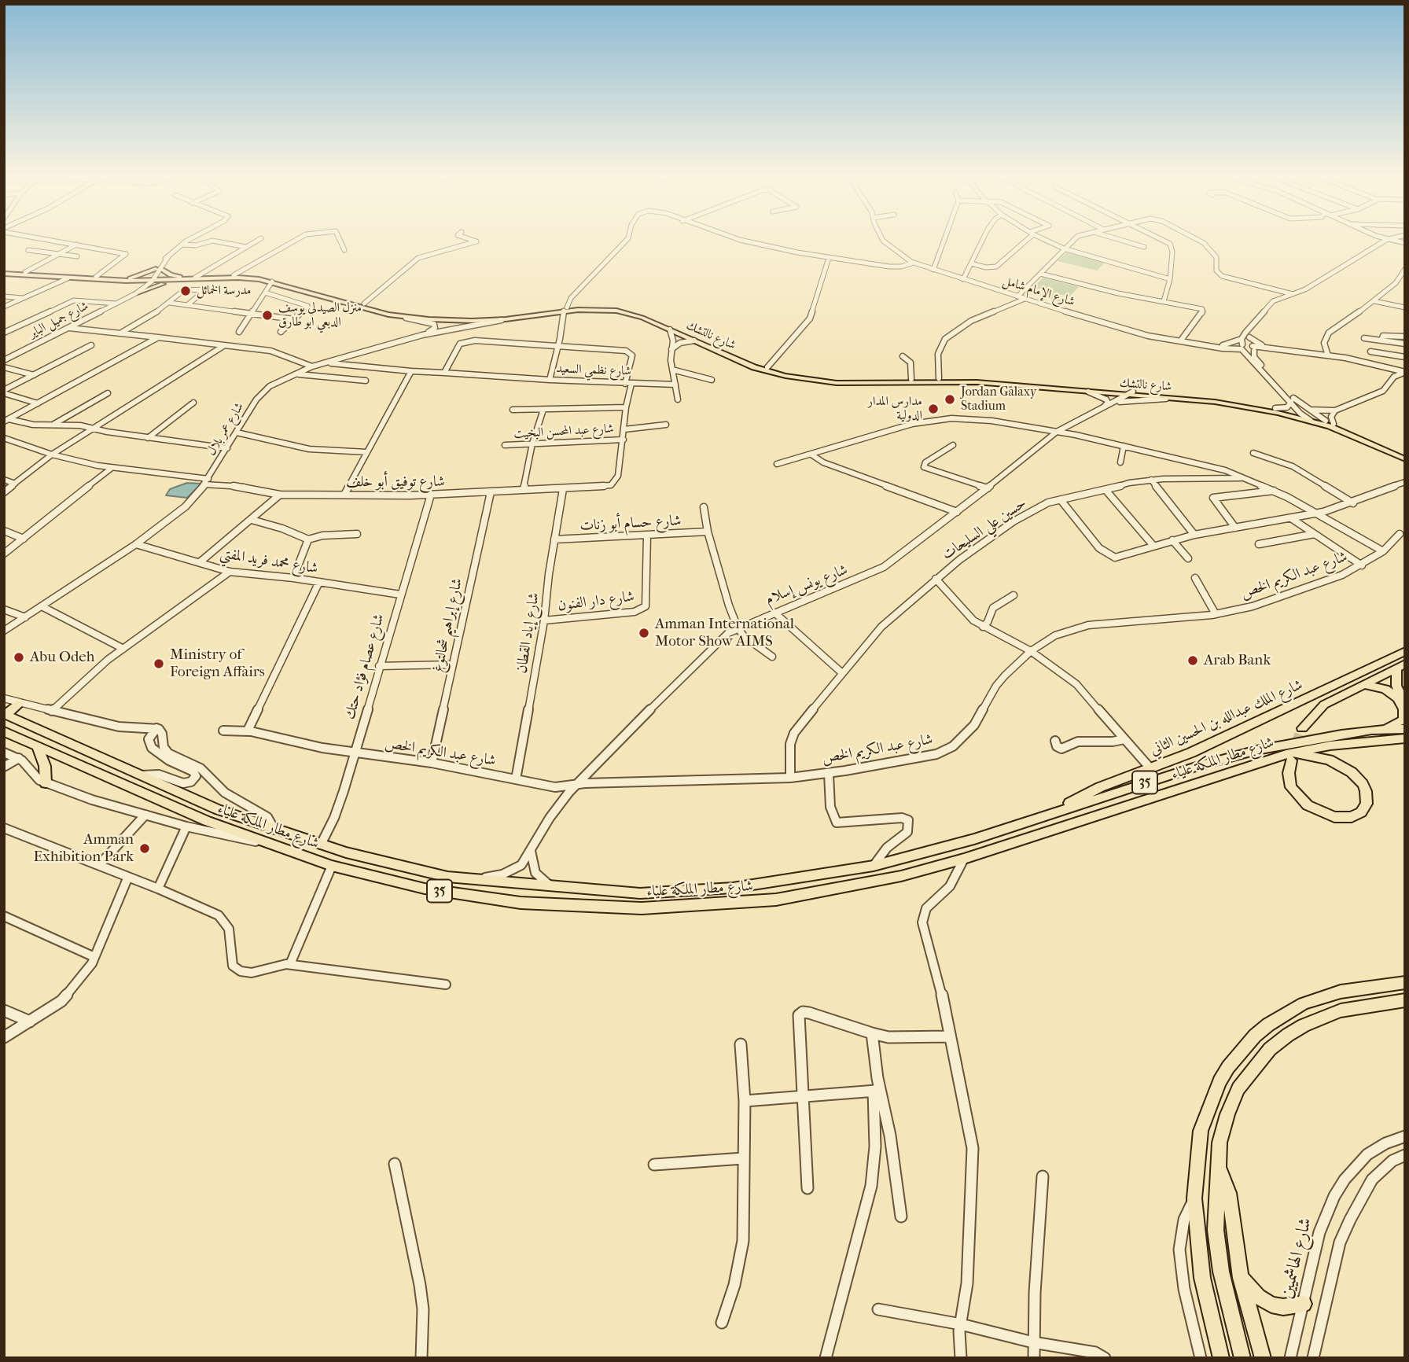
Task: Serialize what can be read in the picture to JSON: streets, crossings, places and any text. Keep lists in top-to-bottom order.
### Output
{
  "streets": {
    "highway": ["شارع الملك عبدالله بن الحسين الثاني", "شارع مطار الملكة علياء", "35"],
    "main road": ["شارع نالتشك"],
    "street": [
      "شارع الإمام شامل",
      "شارع جميل الباير",
      "شارع نظمي السعيد",
      "شارع عمر بلال",
      "شارع عبد المحسن البخيت",
      "شارع توفيق أبو خلف",
      "شارع حسام أبو زنات",
      "حسين علي السليحات",
      "شارع محمد فريد المفتي",
      "شارع عبد الكريم الخص",
      "شارع يونس إسلام",
      "شارع دار الفنون",
      "شارع إبراهيم شحالتوغ",
      "شارع إياد القطان",
      "شارع عصام فؤاد حتك",
      "شارع الهاشميين"
    ]
  },
  "crossings": [
    ["شارع جميل الباير", "شارع نالتشك"],
    ["شارع نالتشك", "شارع نظمي السعيد"],
    ["شارع نالتشك", "شارع عمر بلال"],
    ["شارع نالتشك", "شارع يونس إسلام"],
    ["شارع عمر بلال", "شارع توفيق أبو خلف"],
    ["شارع عمر بلال", "شارع محمد فريد المفتي"],
    ["شارع عبد المحسن البخيت", "شارع توفيق أبو خلف"],
    ["شارع توفيق أبو خلف", "شارع إبراهيم شحالتوغ"],
    ["شارع توفيق أبو خلف", "شارع إياد القطان"],
    ["شارع توفيق أبو خلف", "شارع عصام فؤاد حتك"],
    ["شارع حسام أبو زنات", "شارع دار الفنون"],
    ["شارع حسام أبو زنات", "شارع إياد القطان"],
    ["حسين علي السليحات", "شارع عبد الكريم الخص"],
    ["شارع محمد فريد المفتي", "شارع عصام فؤاد حتك"],
    ["شارع عبد الكريم الخص", "شارع يونس إسلام"],
    ["شارع عبد الكريم الخص", "شارع إبراهيم شحالتوغ"],
    ["شارع عبد الكريم الخص", "شارع إياد القطان"],
    ["شارع عبد الكريم الخص", "شارع عصام فؤاد حتك"],
    ["شارع يونس إسلام", "شارع مطار الملكة علياء"],
    ["شارع دار الفنون", "شارع إياد القطان"],
    ["شارع عصام فؤاد حتك", "شارع مطار الملكة علياء"],
    ["شارع الملك عبدالله بن الحسين الثاني", "شارع مطار الملكة علياء"],
    ["شارع مطار الملكة علياء", "35"]
  ],
  "places": [
    "مدرسة الخمائل",
    "منزل الصيدلي يوسف الدبعي ابو طارق",
    "Jordan Galaxy Stadium",
    "مدارس المدار الدولية",
    "Amman International Motor Show AIMS",
    "Abu Odeh",
    "Arab Bank",
    "Ministry of Foreign Affairs",
    "Amman Exhibition Park"
  ]
}
